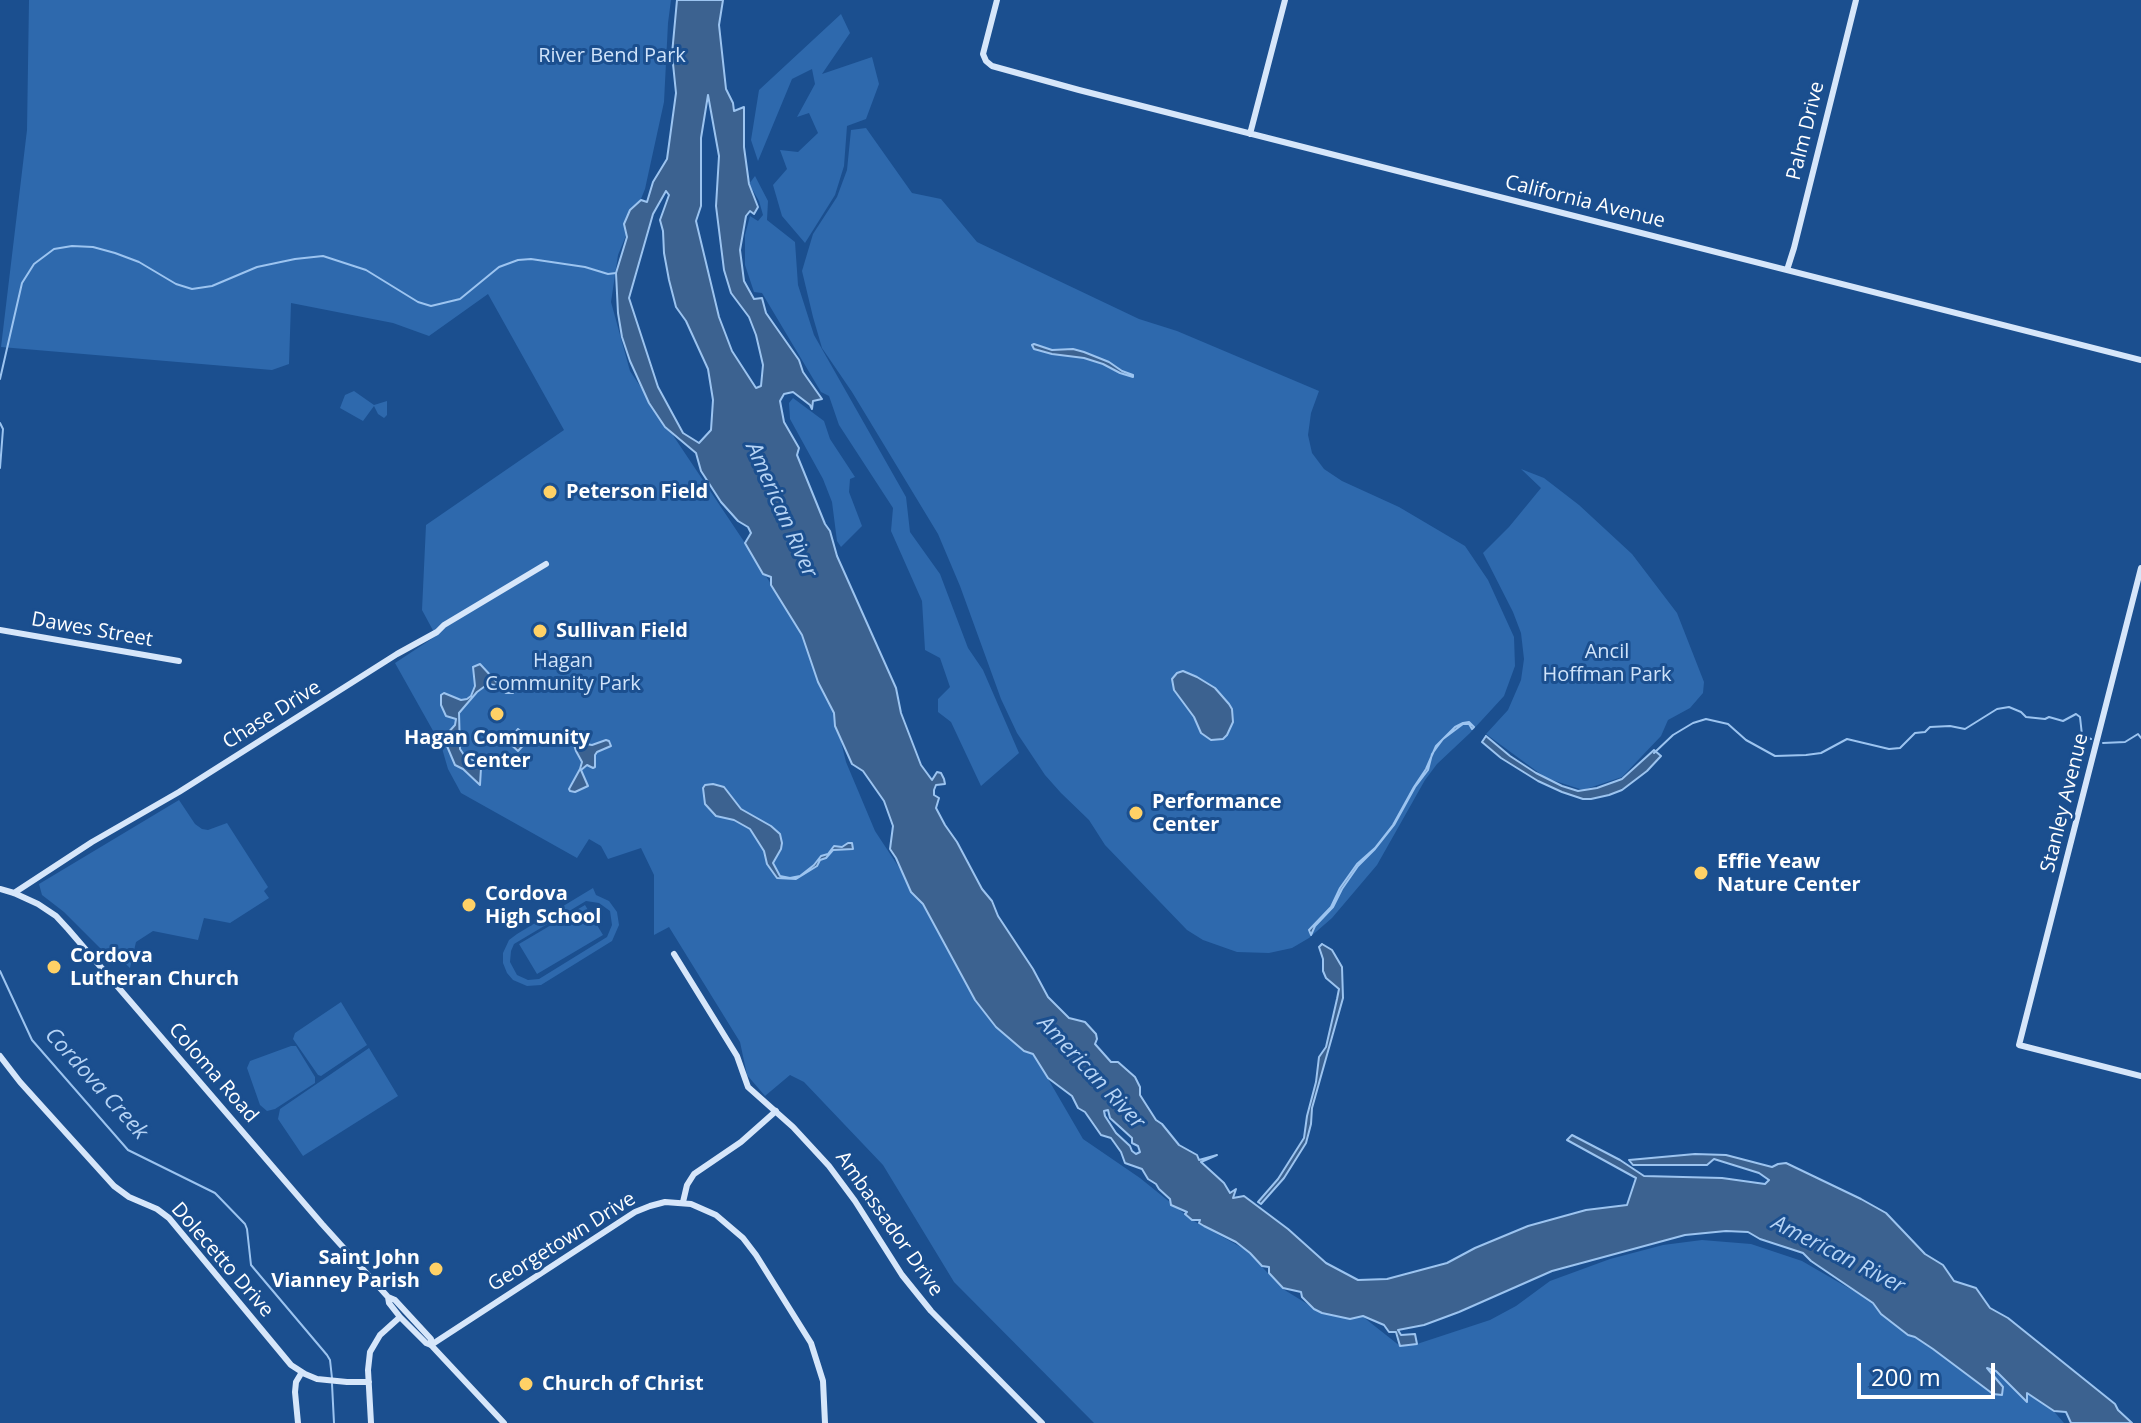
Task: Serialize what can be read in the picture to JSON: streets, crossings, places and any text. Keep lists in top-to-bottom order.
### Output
{
  "streets": {
    "street": [
      "Palm Drive",
      "California Avenue",
      "Dawes Street",
      "Chase Drive",
      "Stanley Avenue",
      "Coloma Road",
      "Ambassador Drive",
      "Georgetown Drive",
      "Dolecetto Drive"
    ]
  },
  "crossings": [
    ["Palm Drive", "California Avenue"],
    ["Chase Drive", "Coloma Road"],
    ["Coloma Road", "Georgetown Drive"]
  ],
  "water": ["American River", "Cordova Creek"],
  "parks": ["River Bend Park", "Ancil Hoffman Park", "Hagan Community Park"],
  "places": [
    "Peterson Field",
    "Sullivan Field",
    "Hagan Community Center",
    "Performance Center",
    "Effie Yeaw Nature Center",
    "Cordova High School",
    "Cordova Lutheran Church",
    "Saint John Vianney Parish",
    "Church of Christ"
  ],
  "scale_bar": "200 m"
}
